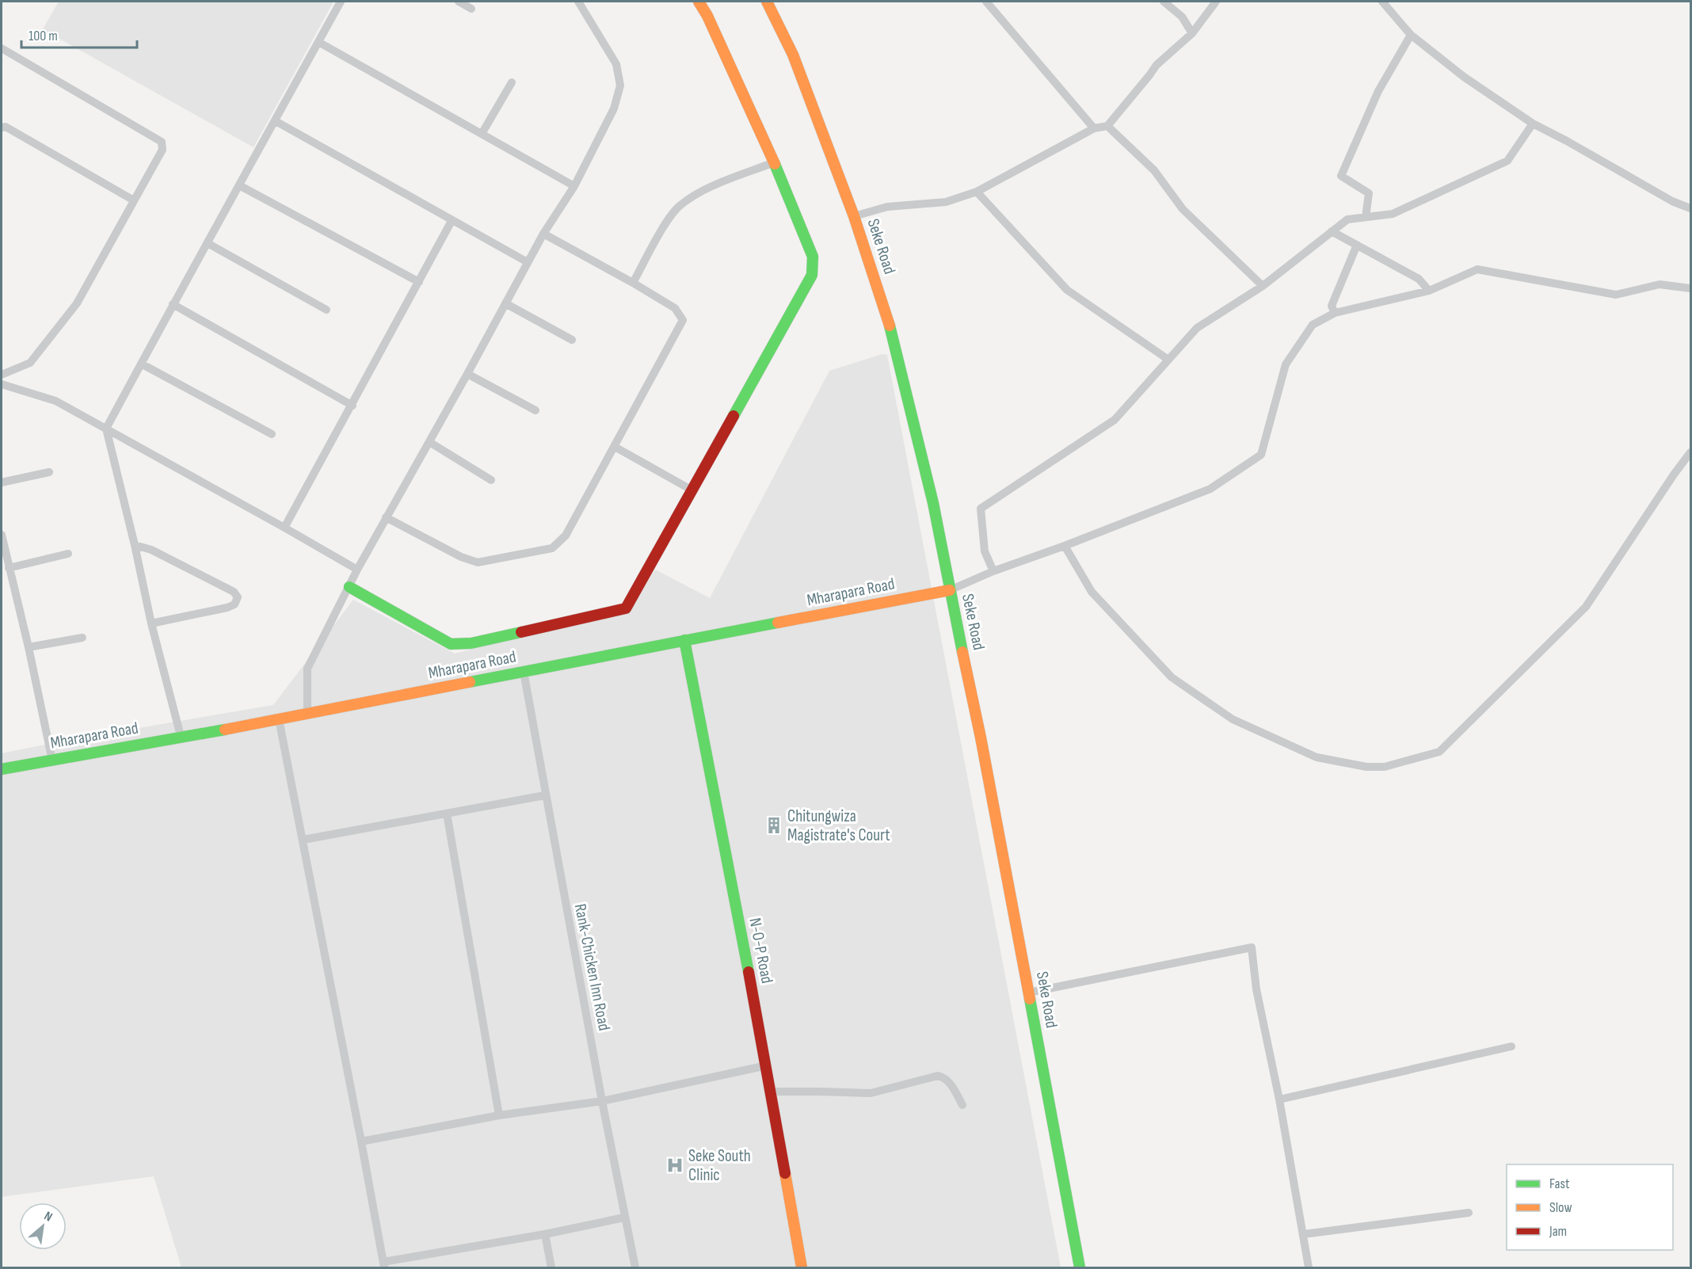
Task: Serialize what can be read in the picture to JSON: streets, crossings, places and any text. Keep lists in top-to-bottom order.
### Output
{
  "streets": {
    "main road": ["Seke Road", "Mharapara Road", "N-O-P Road"],
    "street": ["Rank-Chicken Inn Road"]
  },
  "crossings": [
    ["Seke Road", "Mharapara Road"],
    ["Mharapara Road", "N-O-P Road"],
    ["Mharapara Road", "Rank-Chicken Inn Road"]
  ],
  "places": {
    "building": ["Chitungwiza Magistrate's Court"],
    "hospital": ["Seke South Clinic"]
  },
  "legend": ["Fast", "Slow", "Jam"],
  "scale_bar": "100 m",
  "north": "top right"
}
